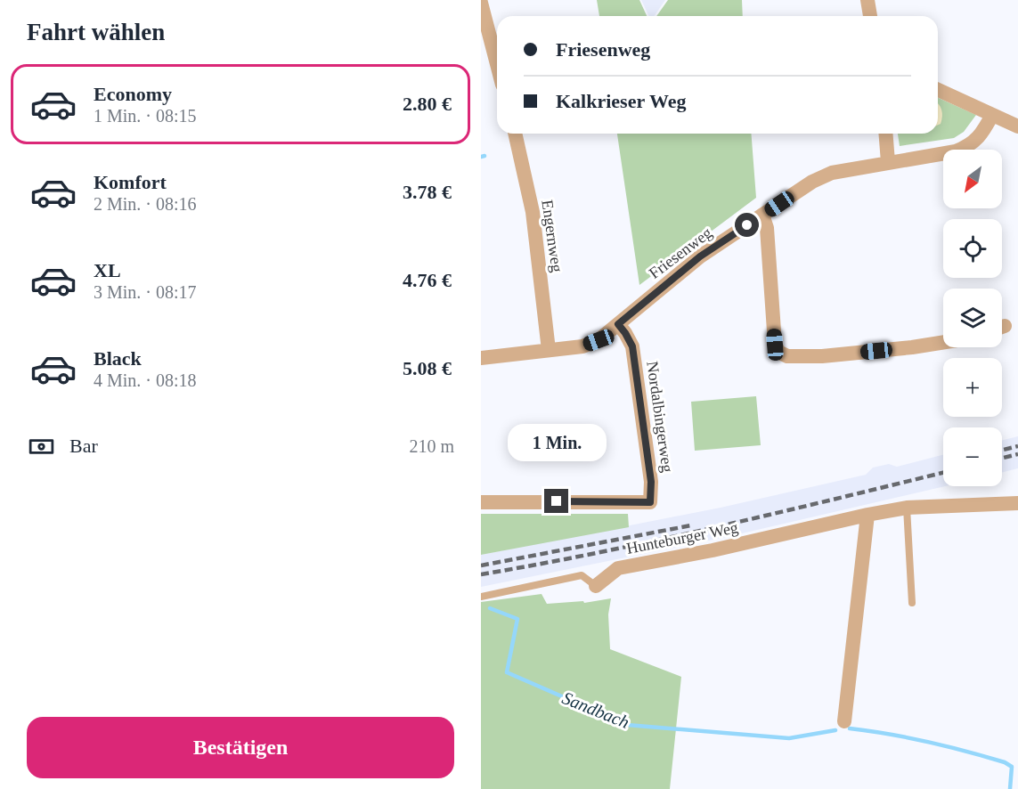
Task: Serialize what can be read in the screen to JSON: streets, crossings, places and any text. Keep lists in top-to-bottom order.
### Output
{
  "streets": {
    "street": [
      "Engernweg",
      "Friesenweg",
      "Nordalbingerweg",
      "Hunteburger Weg"
    ]
  },
  "crossings": [
    ["Friesenweg", "Nordalbingerweg"]
  ],
  "water": ["Sandbach"],
  "north": "bottom left",
  "page": {
    "heading": "Fahrt wählen",
    "banner": ["Friesenweg", "Kalkrieser Weg"],
    "list": [
      {
        "name": "Economy",
        "note": "1 Min. · 08:15",
        "value": "2.80 €"
      },
      {
        "name": "Komfort",
        "note": "2 Min. · 08:16",
        "value": "3.78 €"
      },
      {
        "name": "XL",
        "note": "3 Min. · 08:17",
        "value": "4.76 €"
      },
      {
        "name": "Black",
        "note": "4 Min. · 08:18",
        "value": "5.08 €"
      }
    ],
    "map_buttons": ["+", "−"],
    "pay": ["Bar", "210 m"],
    "bubble": "1 Min.",
    "buttons": "Bestätigen"
  }
}
